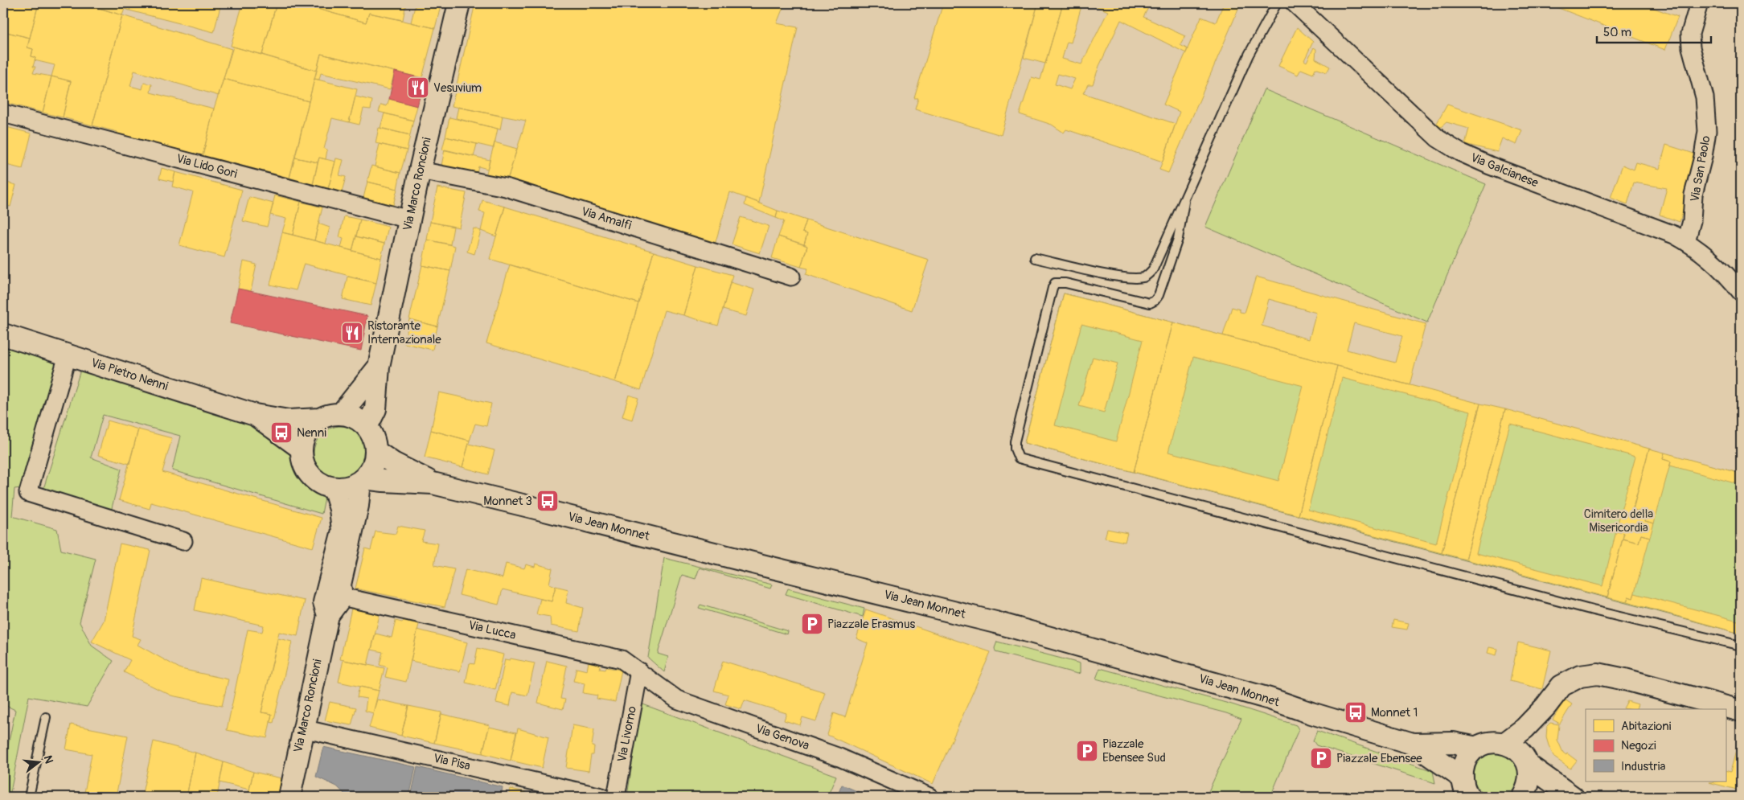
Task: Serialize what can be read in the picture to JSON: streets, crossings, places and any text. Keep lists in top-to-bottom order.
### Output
{
  "streets": {
    "street": [
      "Via Lido Gori",
      "Via San Paolo",
      "Via Galcianese",
      "Via Marco Roncioni",
      "Via Amalfi",
      "Via Pietro Nenni",
      "Via Jean Monnet",
      "Via Lucca",
      "Via Livorno",
      "Via Genova",
      "Via Pisa"
    ]
  },
  "crossings": [
    ["Via Lido Gori", "Via Marco Roncioni"],
    ["Via San Paolo", "Via Galcianese"],
    ["Via Marco Roncioni", "Via Amalfi"],
    ["Via Marco Roncioni", "Via Pietro Nenni"],
    ["Via Marco Roncioni", "Via Jean Monnet"],
    ["Via Marco Roncioni", "Via Lucca"],
    ["Via Marco Roncioni", "Via Pisa"],
    ["Via Pietro Nenni", "Via Jean Monnet"],
    ["Via Lucca", "Via Livorno"],
    ["Via Lucca", "Via Genova"],
    ["Via Livorno", "Via Genova"]
  ],
  "parks": ["Cimitero della Misericordia"],
  "places": {
    "restaurant": ["Vesuvium", "Ristorante Internazionale"],
    "bus stop": ["Nenni", "Monnet 3", "Monnet 1"],
    "parking": ["Piazzale Erasmus", "Piazzale Ebensee Sud", "Piazzale Ebensee"]
  },
  "legend": ["Abitazioni", "Negozi", "Industria"],
  "scale_bar": "50 m",
  "north": "right"
}
